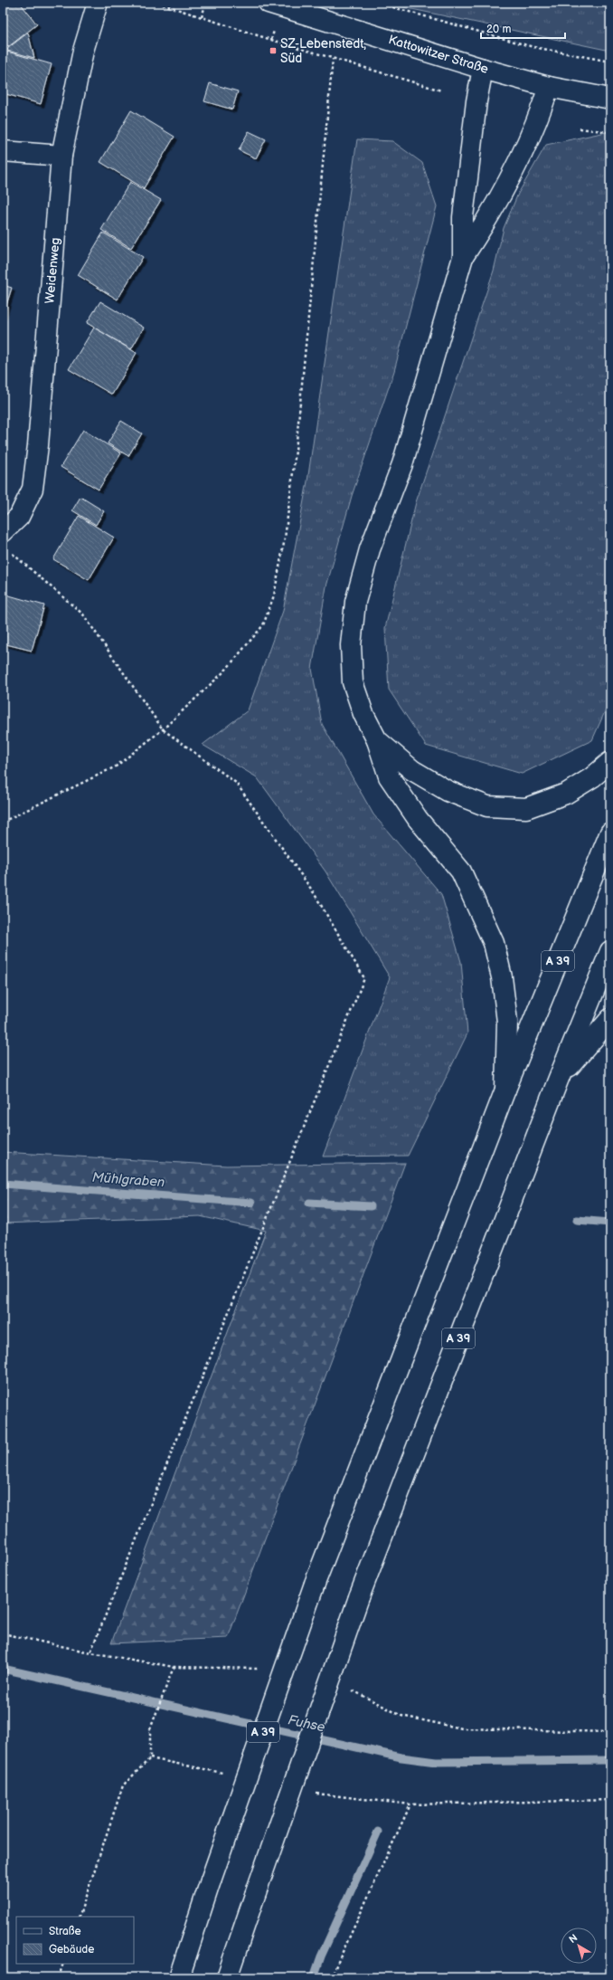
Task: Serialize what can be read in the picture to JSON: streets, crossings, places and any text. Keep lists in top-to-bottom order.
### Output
{
  "streets": {
    "main road": ["Kattowitzer Straße", "Weidenweg", "A 39"]
  },
  "water": ["Mühlgraben", "Fuhse"],
  "places": {
    "transit": ["SZ-Lebenstedt, Süd"]
  },
  "legend": ["Straße", "Gebäude"],
  "scale_bar": "20 m",
  "north": "top left"
}
